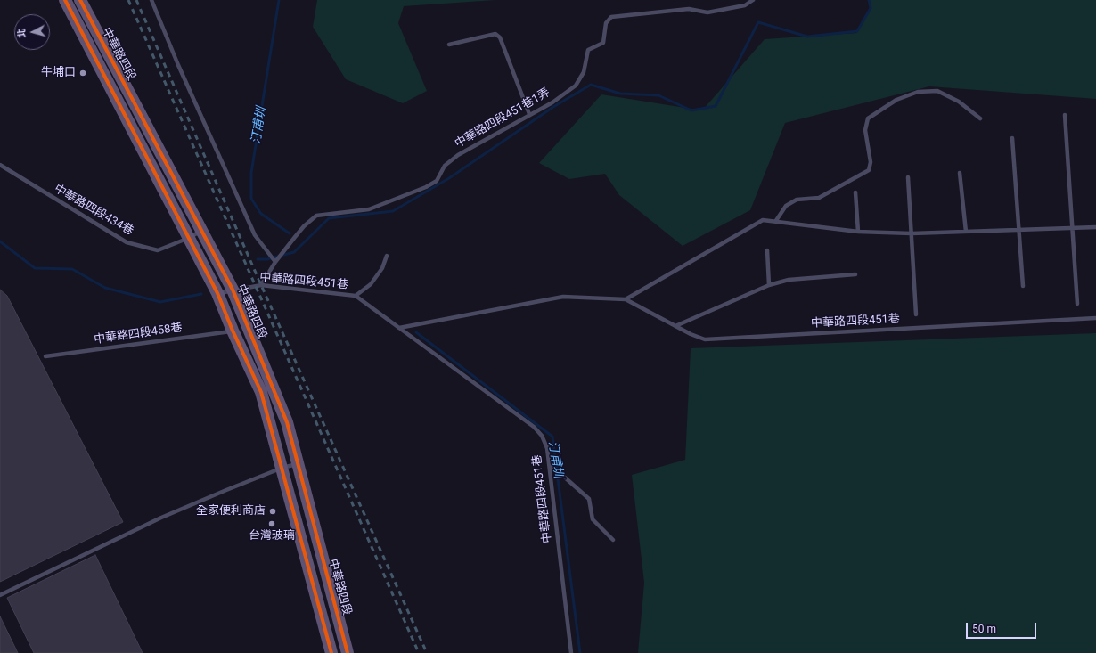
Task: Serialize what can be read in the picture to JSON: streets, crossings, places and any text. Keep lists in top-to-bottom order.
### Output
{
  "streets": {
    "main road": ["中華路四段"],
    "lane": [
      "中華路四段451巷1弄",
      "中華路四段434巷",
      "中華路四段451巷",
      "中華路四段458巷"
    ]
  },
  "crossings": [
    ["中華路四段", "中華路四段434巷"],
    ["中華路四段", "中華路四段451巷"],
    ["中華路四段", "中華路四段458巷"],
    ["中華路四段451巷1弄", "中華路四段451巷"]
  ],
  "water": ["汀甫圳"],
  "places": ["牛埔口", "全家便利商店", "台灣玻璃"],
  "scale_bar": "50 m",
  "north": "left"
}
